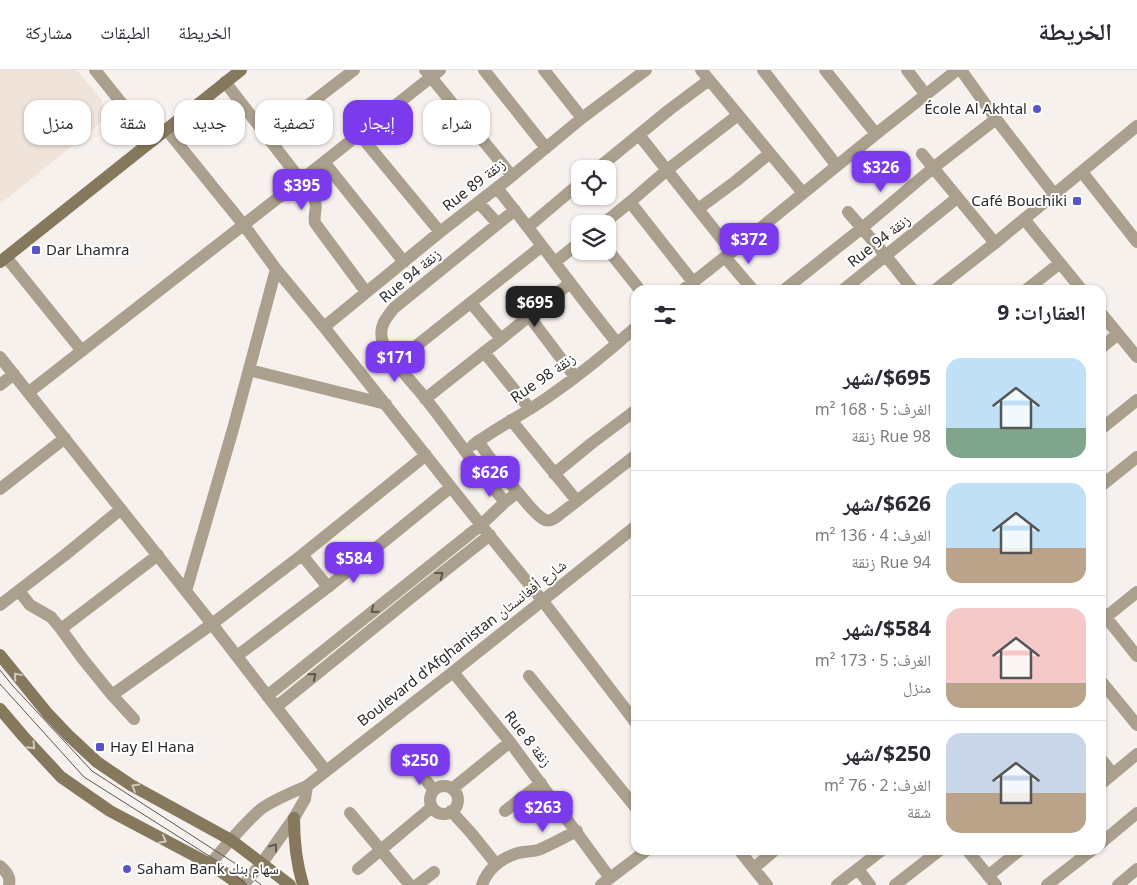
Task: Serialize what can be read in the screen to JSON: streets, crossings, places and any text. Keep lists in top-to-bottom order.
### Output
{
  "streets": {
    "street": [
      "Rue 89 زنقة",
      "Rue 94 زنقة",
      "Rue 98 زنقة",
      "Boulevard d'Afghanistan شارع أفغانستان",
      "Rue 8 زنقة"
    ]
  },
  "crossings": [
    ["Rue 94 زنقة", "Rue 98 زنقة"],
    ["Boulevard d'Afghanistan شارع أفغانستان", "Rue 8 زنقة"]
  ],
  "places": {
    "other": ["École Al Akhtal", "Saham Bank سهام بنك"],
    "transit": ["Café Bouchiki", "Dar Lhamra", "Hay El Hana"]
  },
  "page": {
    "header": "الخريطة",
    "nav": ["الخريطة", "الطبقات", "مشاركة"],
    "chip": [
      "شراء",
      "إيجار",
      "تصفية",
      "جديد",
      "شقة",
      "منزل"
    ],
    "price": [
      "$326",
      "$395",
      "$372",
      "$695",
      "$171",
      "$626",
      "$584",
      "$250",
      "$263"
    ],
    "heading": "العقارات: 9",
    "list": [
      {
        "name": "$695/شهر",
        "note": "الغرف: 5 · 168 m² · Rue 98 زنقة"
      },
      {
        "name": "$626/شهر",
        "note": "الغرف: 4 · 136 m² · Rue 94 زنقة"
      },
      {
        "name": "$584/شهر",
        "note": "الغرف: 5 · 173 m² · منزل"
      },
      {
        "name": "$250/شهر",
        "note": "الغرف: 2 · 76 m² · شقة"
      }
    ]
  }
}
